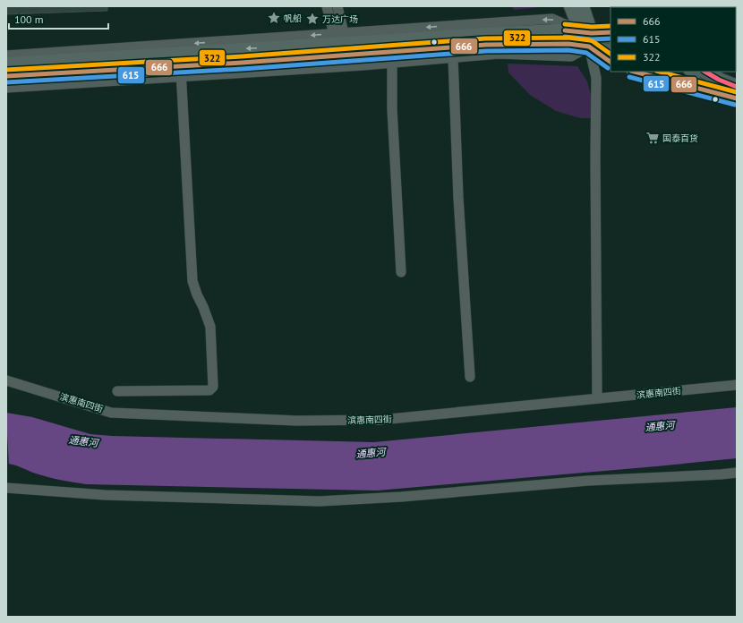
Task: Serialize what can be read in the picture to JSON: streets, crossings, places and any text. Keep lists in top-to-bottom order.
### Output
{
  "streets": {
    "street": ["滨惠南四街"]
  },
  "water": ["通惠河"],
  "places": {
    "place": ["帆船", "万达广场"],
    "supermarket": ["国泰百货"]
  },
  "lines": ["transit line 322", "transit line 666", "transit line 615"],
  "legend": ["666", "615", "322"],
  "scale_bar": "100 m"
}
